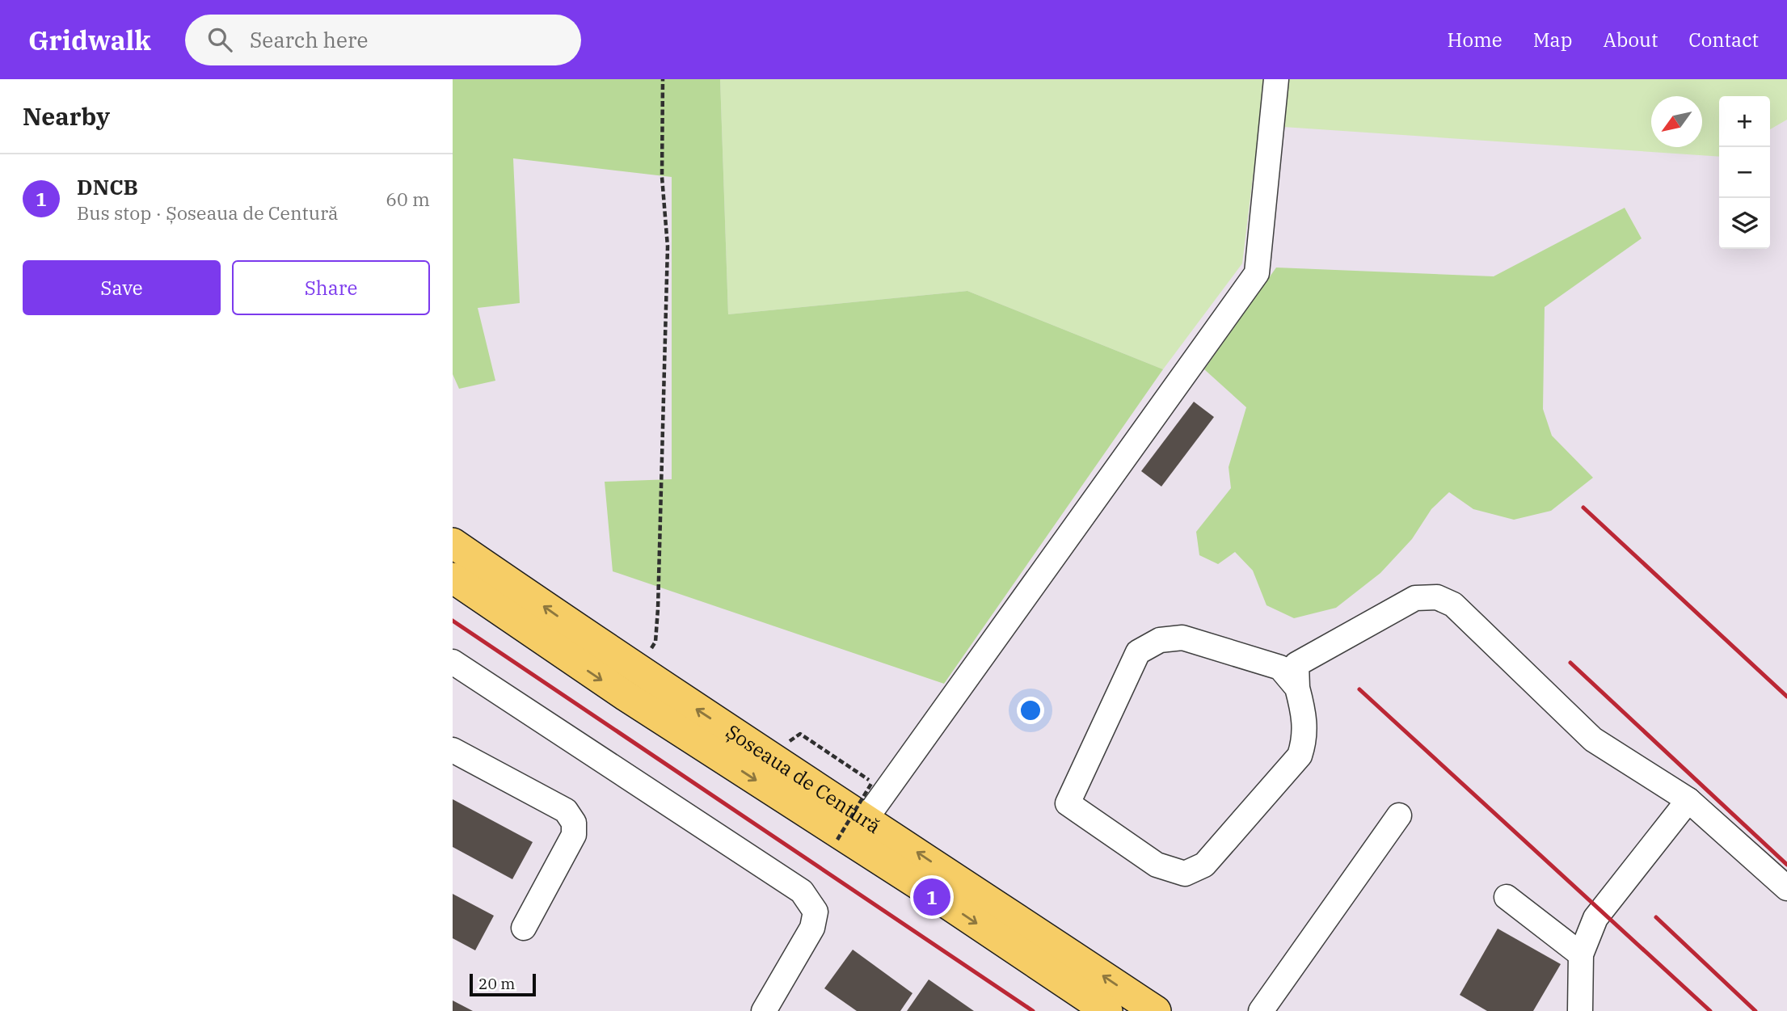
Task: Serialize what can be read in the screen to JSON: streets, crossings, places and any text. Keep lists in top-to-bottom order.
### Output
{
  "streets": {
    "main road": ["Șoseaua de Centură"]
  },
  "scale_bar": "20 m",
  "north": "bottom left",
  "page": {
    "header": "Gridwalk",
    "search": "Search here",
    "nav": [
      "Home",
      "Map",
      "About",
      "Contact"
    ],
    "heading": "Nearby",
    "map_buttons": ["+", "−"],
    "list": [
      {
        "mark": "1",
        "name": "DNCB",
        "note": "Bus stop · Șoseaua de Centură",
        "value": "60 m"
      }
    ],
    "buttons": ["Save", "Share"],
    "pins": "1",
    "scale": "20 m"
  }
}
